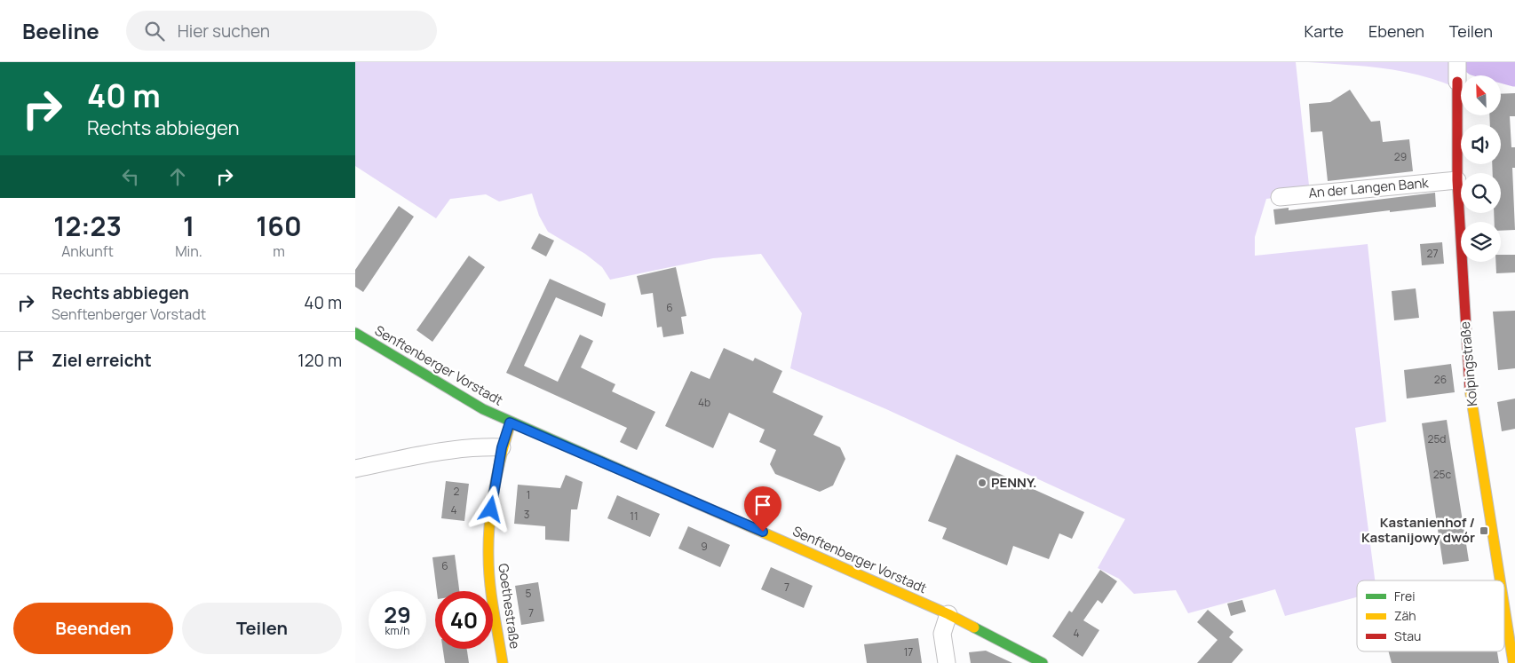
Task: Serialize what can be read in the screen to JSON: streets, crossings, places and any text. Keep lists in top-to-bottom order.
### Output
{
  "streets": {
    "street": [
      "An der Langen Bank",
      "Kolpingstraße",
      "Senftenberger Vorstadt",
      "Goethestraße"
    ]
  },
  "crossings": [
    ["An der Langen Bank", "Kolpingstraße"],
    ["Senftenberger Vorstadt", "Goethestraße"]
  ],
  "places": {
    "other": ["PENNY."],
    "transit": ["Kastanienhof / Kastanijowy dwór"]
  },
  "house_numbers": [
    "29",
    "27",
    "6",
    "26",
    "4b",
    "25d",
    "25c",
    "2",
    "1",
    "4",
    "3",
    "11",
    "9",
    "6",
    "7",
    "5",
    "7",
    "4",
    "17"
  ],
  "legend": ["Frei", "Zäh", "Stau"],
  "north": "top left",
  "page": {
    "header": "Beeline",
    "search": "Hier suchen",
    "nav": ["Karte", "Ebenen", "Teilen"],
    "turn": ["40 m", "Rechts abbiegen"],
    "eta": [
      "12:23",
      "Ankunft",
      "1",
      "Min.",
      "160",
      "m"
    ],
    "list": [
      {
        "name": "Rechts abbiegen",
        "note": "Senftenberger Vorstadt",
        "value": "40 m"
      },
      {
        "name": "Ziel erreicht",
        "value": "120 m"
      }
    ],
    "speed": "29 km/h",
    "limit": "40",
    "buttons": ["Beenden", "Teilen"]
  }
}
